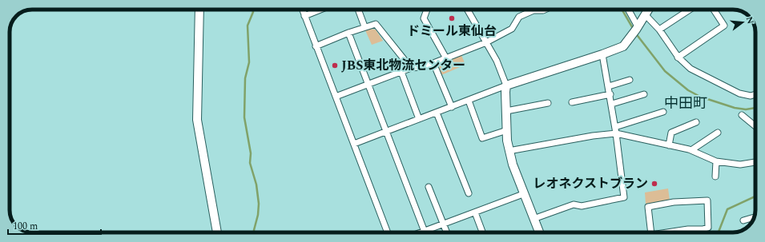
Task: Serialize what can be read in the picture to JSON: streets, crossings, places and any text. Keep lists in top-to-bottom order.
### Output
{
  "districts": ["中田町"],
  "places": ["ドミール東仙台", "JBS東北物流センター", "レオネクストブラン"],
  "scale_bar": "100 m",
  "north": "right"
}
